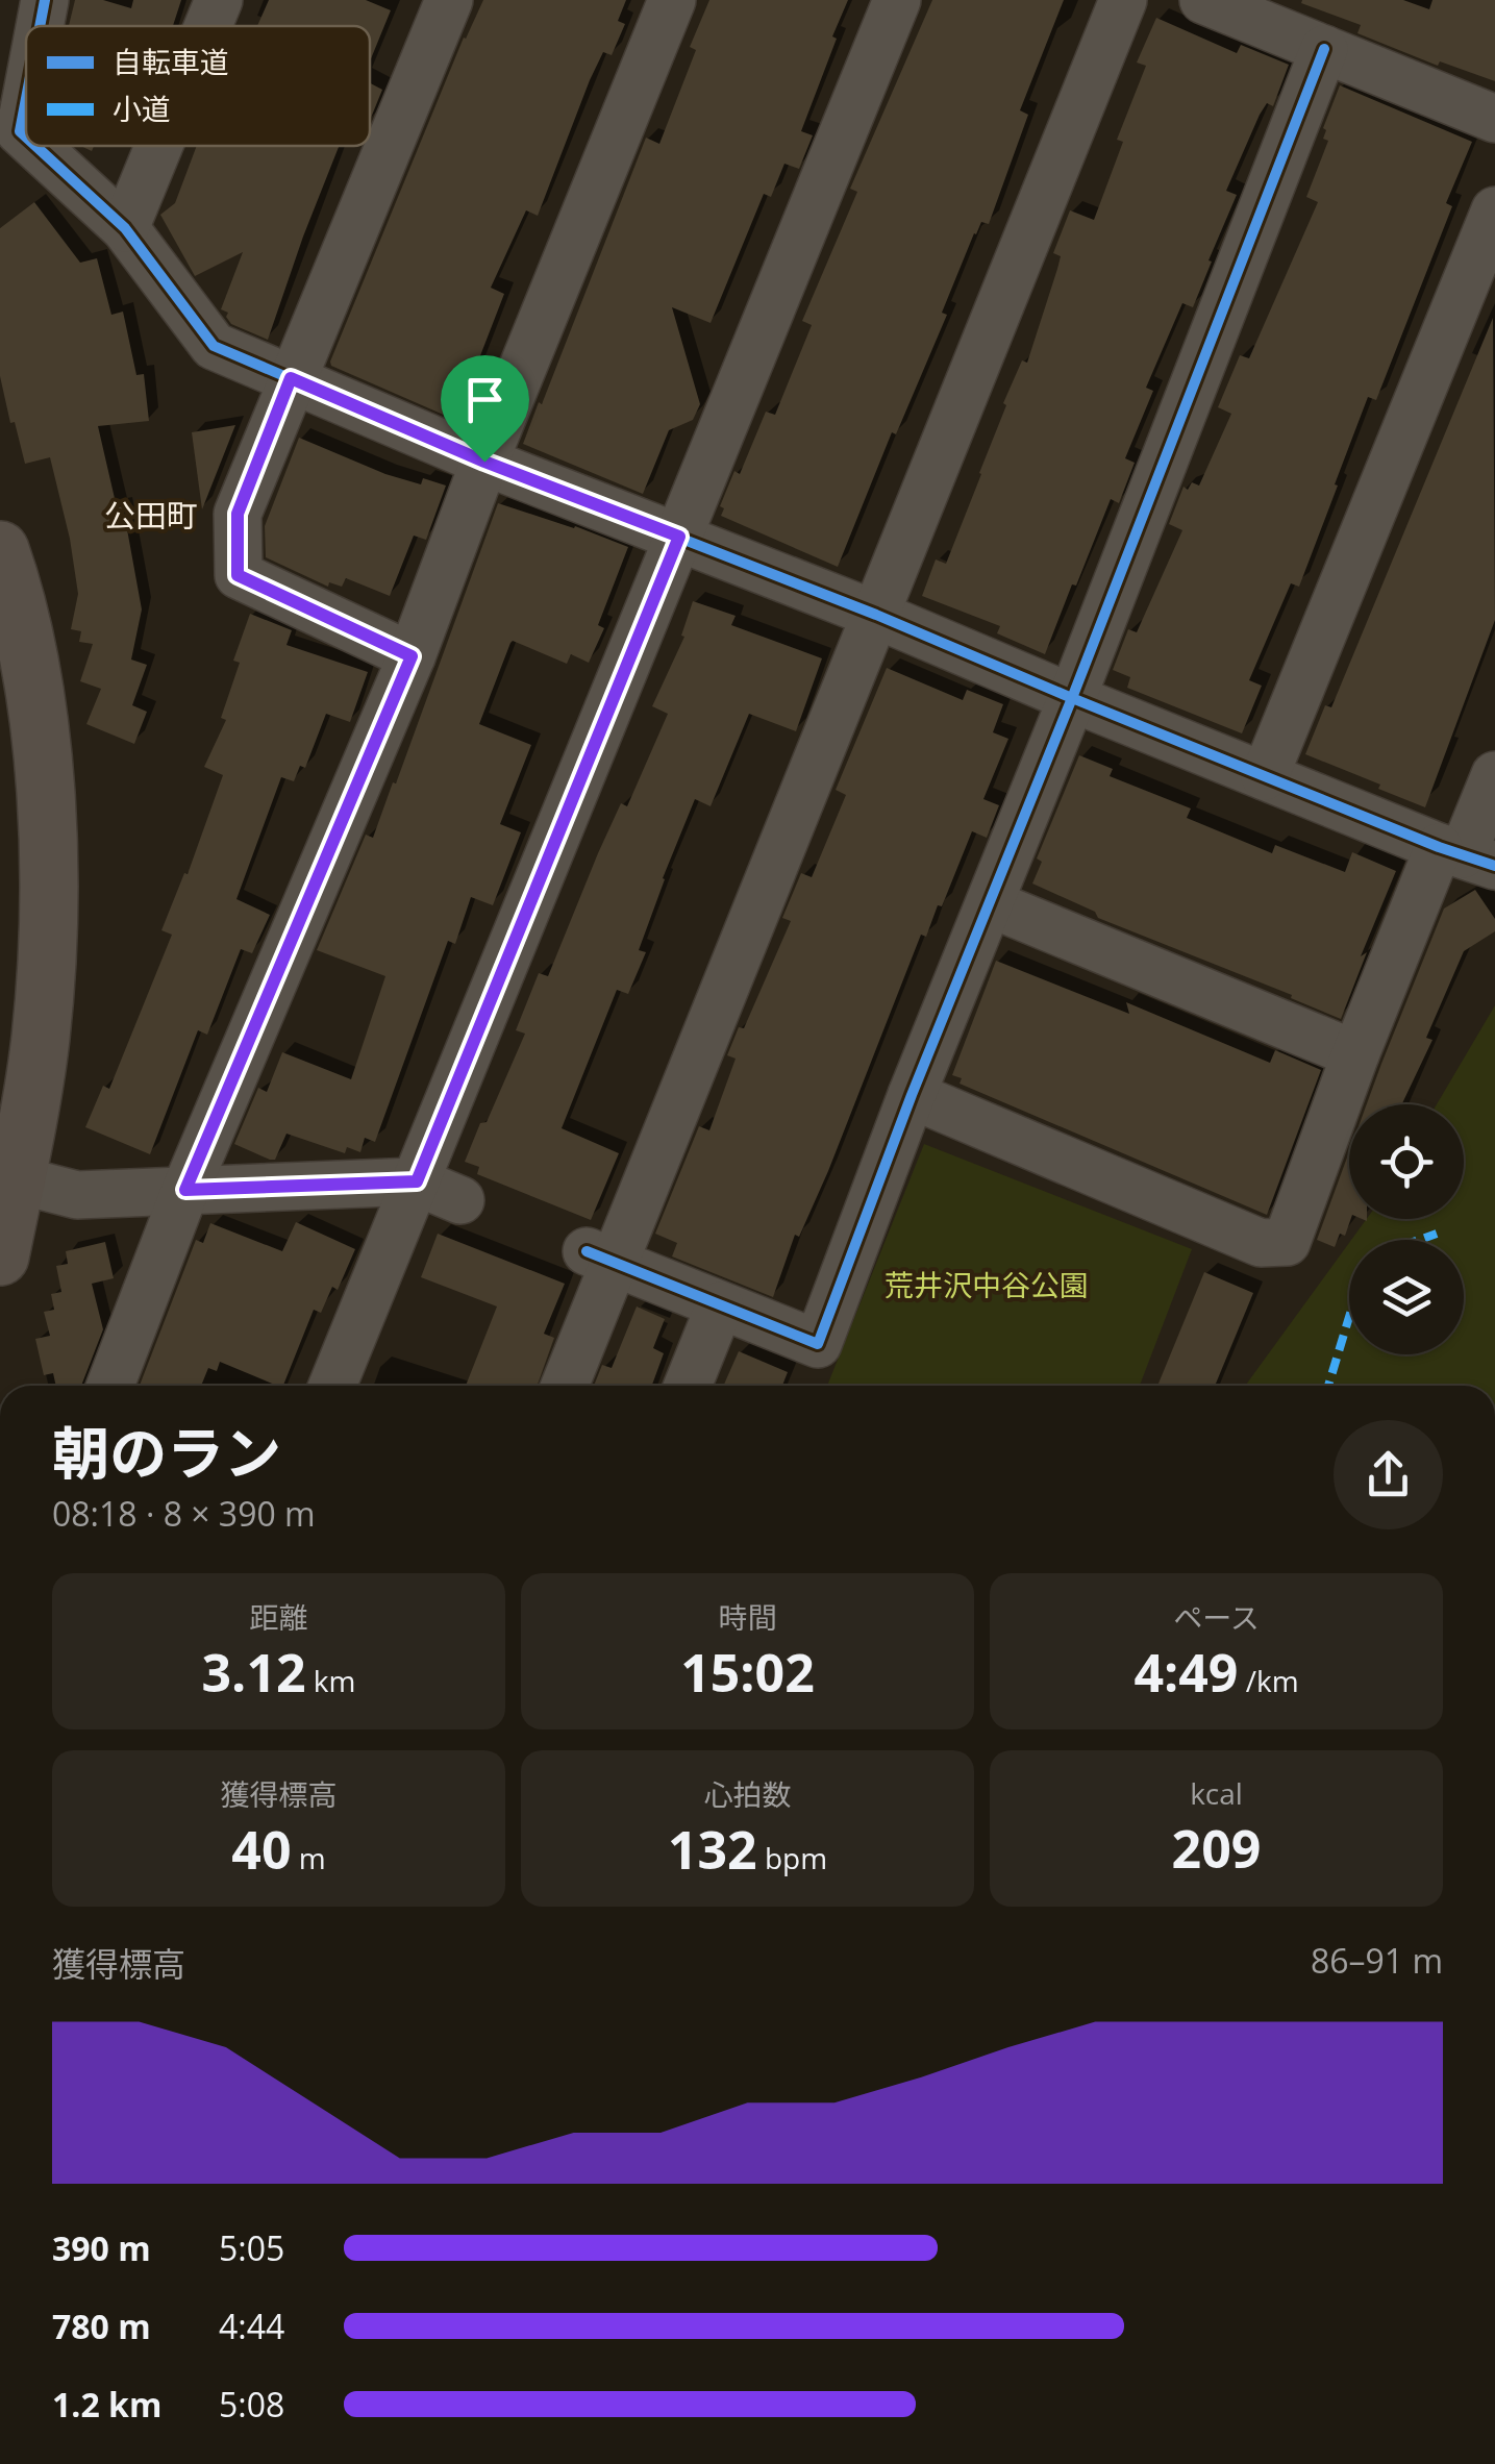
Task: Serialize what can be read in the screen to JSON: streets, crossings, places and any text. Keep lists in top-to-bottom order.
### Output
{
  "districts": ["公田町"],
  "parks": ["荒井沢中谷公園"],
  "legend": ["自転車道", "小道"],
  "page": {
    "heading": ["朝のラン", "08:18 · 8 × 390 m"],
    "stats": [
      ["距離", "3.12 km"],
      ["時間", "15:02"],
      ["ペース", "4:49 /km"],
      ["獲得標高", "40 m"],
      ["心拍数", "132 bpm"],
      ["kcal", "209"]
    ],
    "chart": ["獲得標高", "86–91 m"],
    "list": [
      {
        "name": "390 m",
        "note": "5:05"
      },
      {
        "name": "780 m",
        "note": "4:44"
      },
      {
        "name": "1.2 km",
        "note": "5:08"
      }
    ]
  }
}
